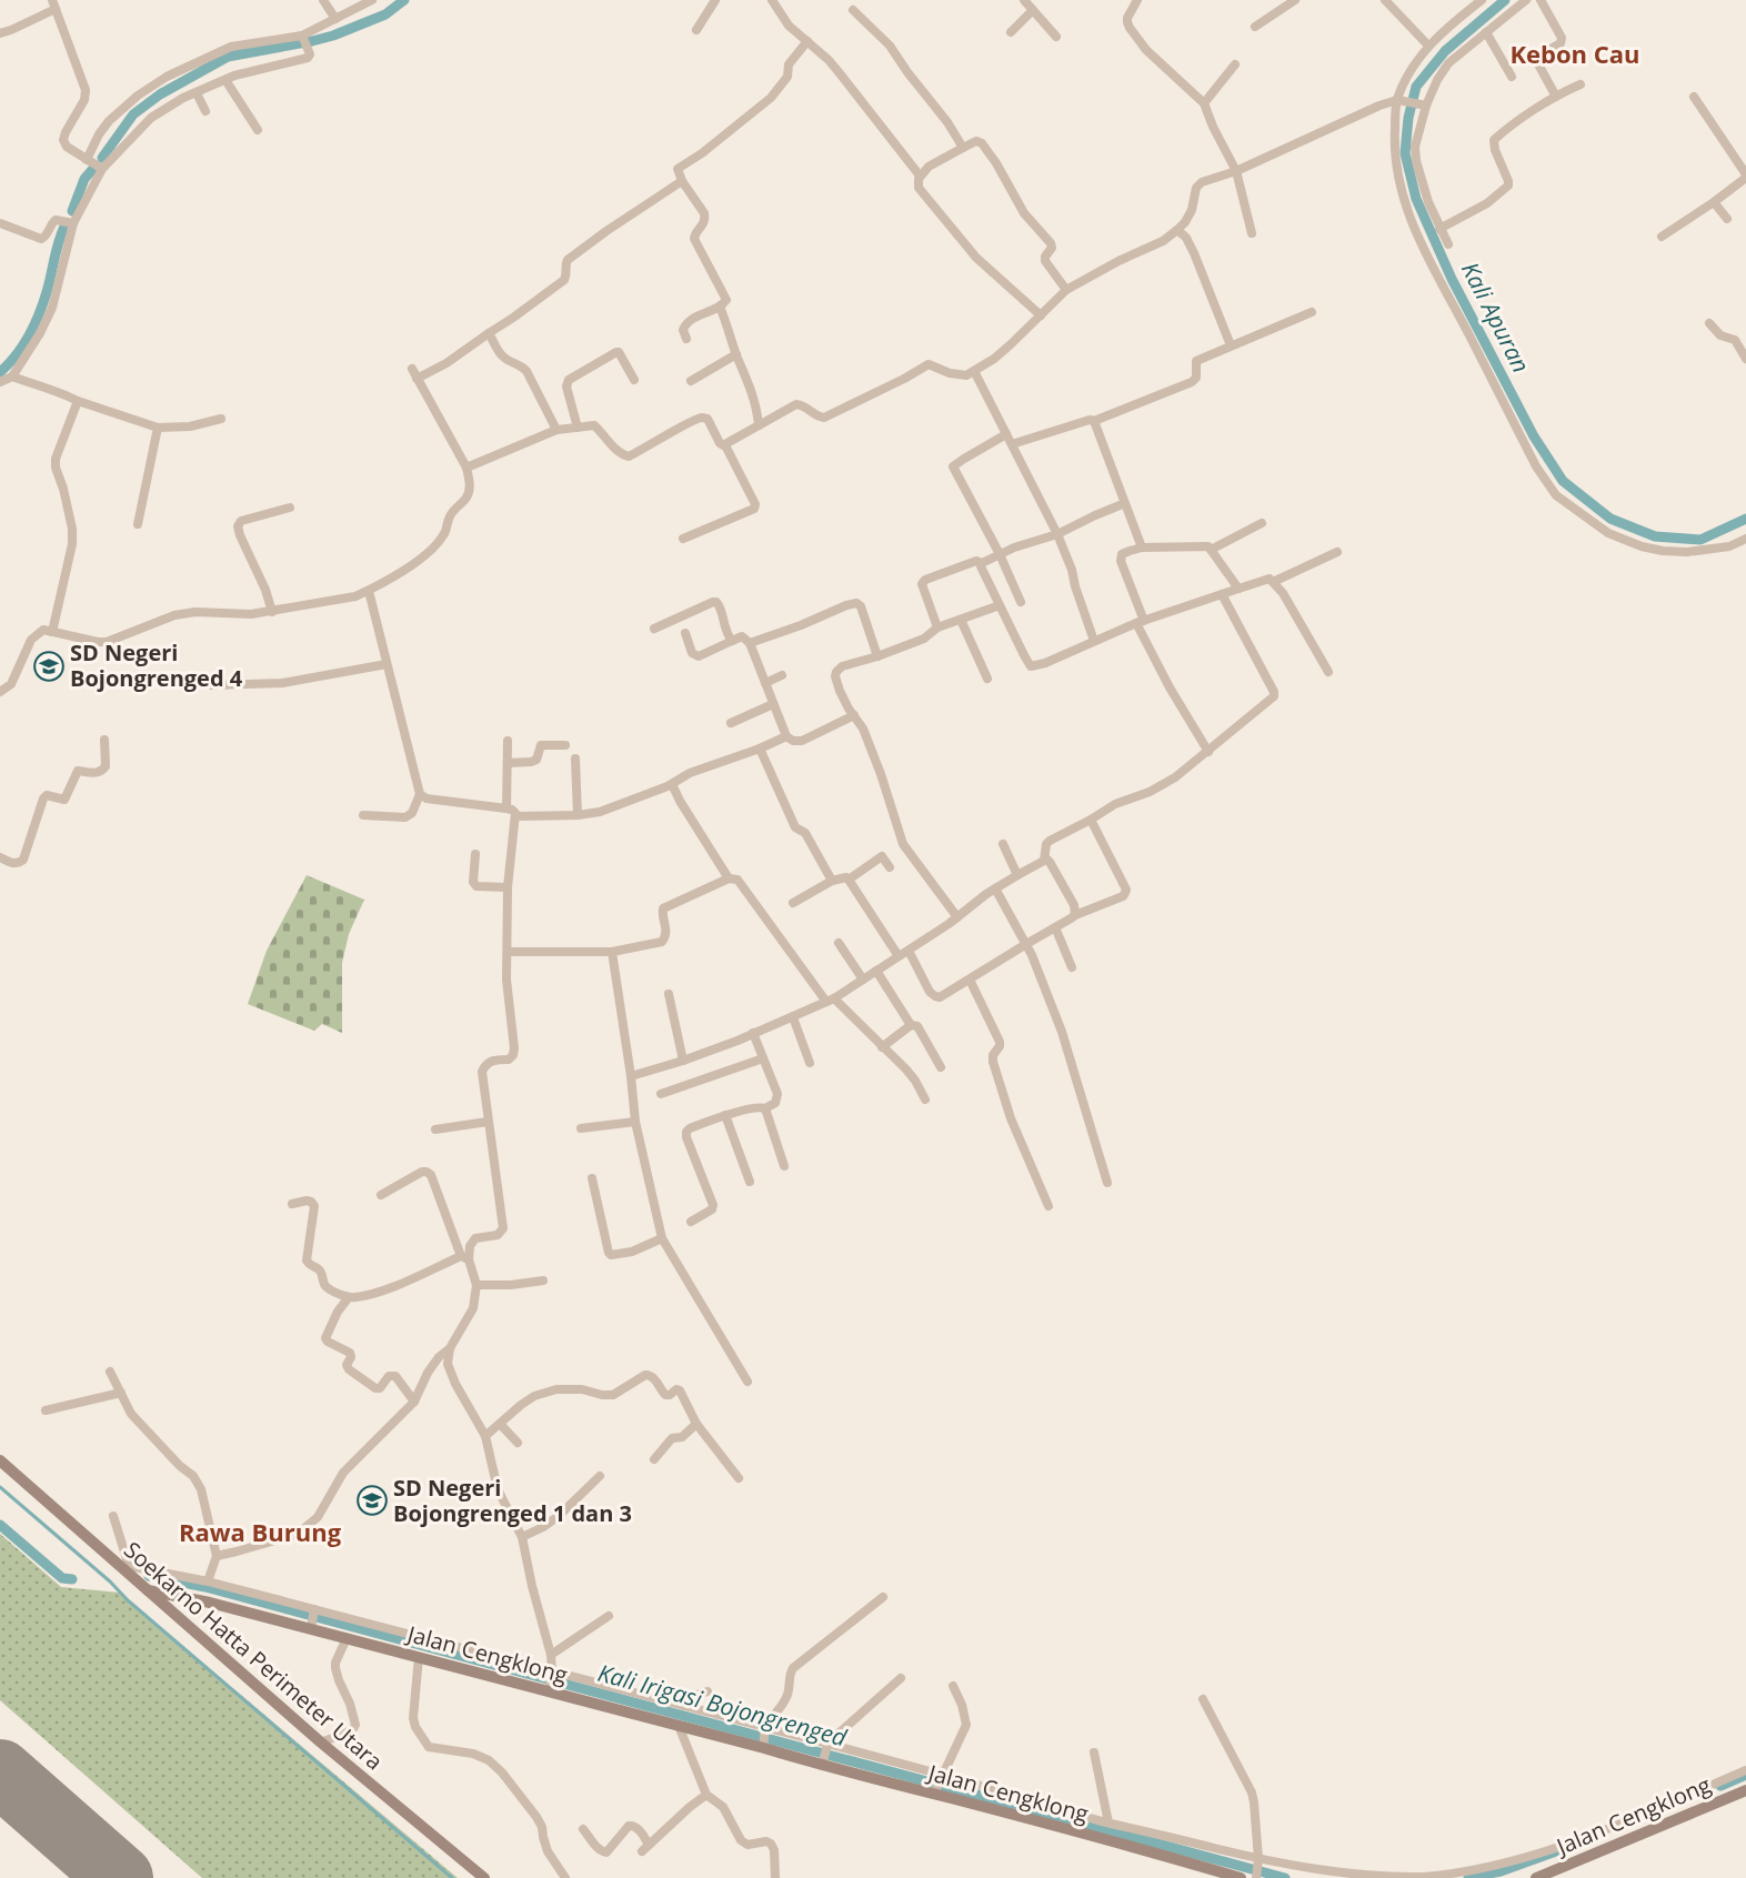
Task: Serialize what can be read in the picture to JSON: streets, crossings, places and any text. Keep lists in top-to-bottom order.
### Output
{
  "streets": {
    "main road": ["Jalan Cengklong", "Soekarno Hatta Perimeter Utara"]
  },
  "crossings": [
    ["Jalan Cengklong", "Soekarno Hatta Perimeter Utara"]
  ],
  "districts": ["Kebon Cau", "Rawa Burung"],
  "water": ["Kali Apuran", "Kali Irigasi Bojongrenged"],
  "places": {
    "school or university": ["SD Negeri Bojongrenged 4", "SD Negeri Bojongrenged 1 dan 3"]
  }
}
